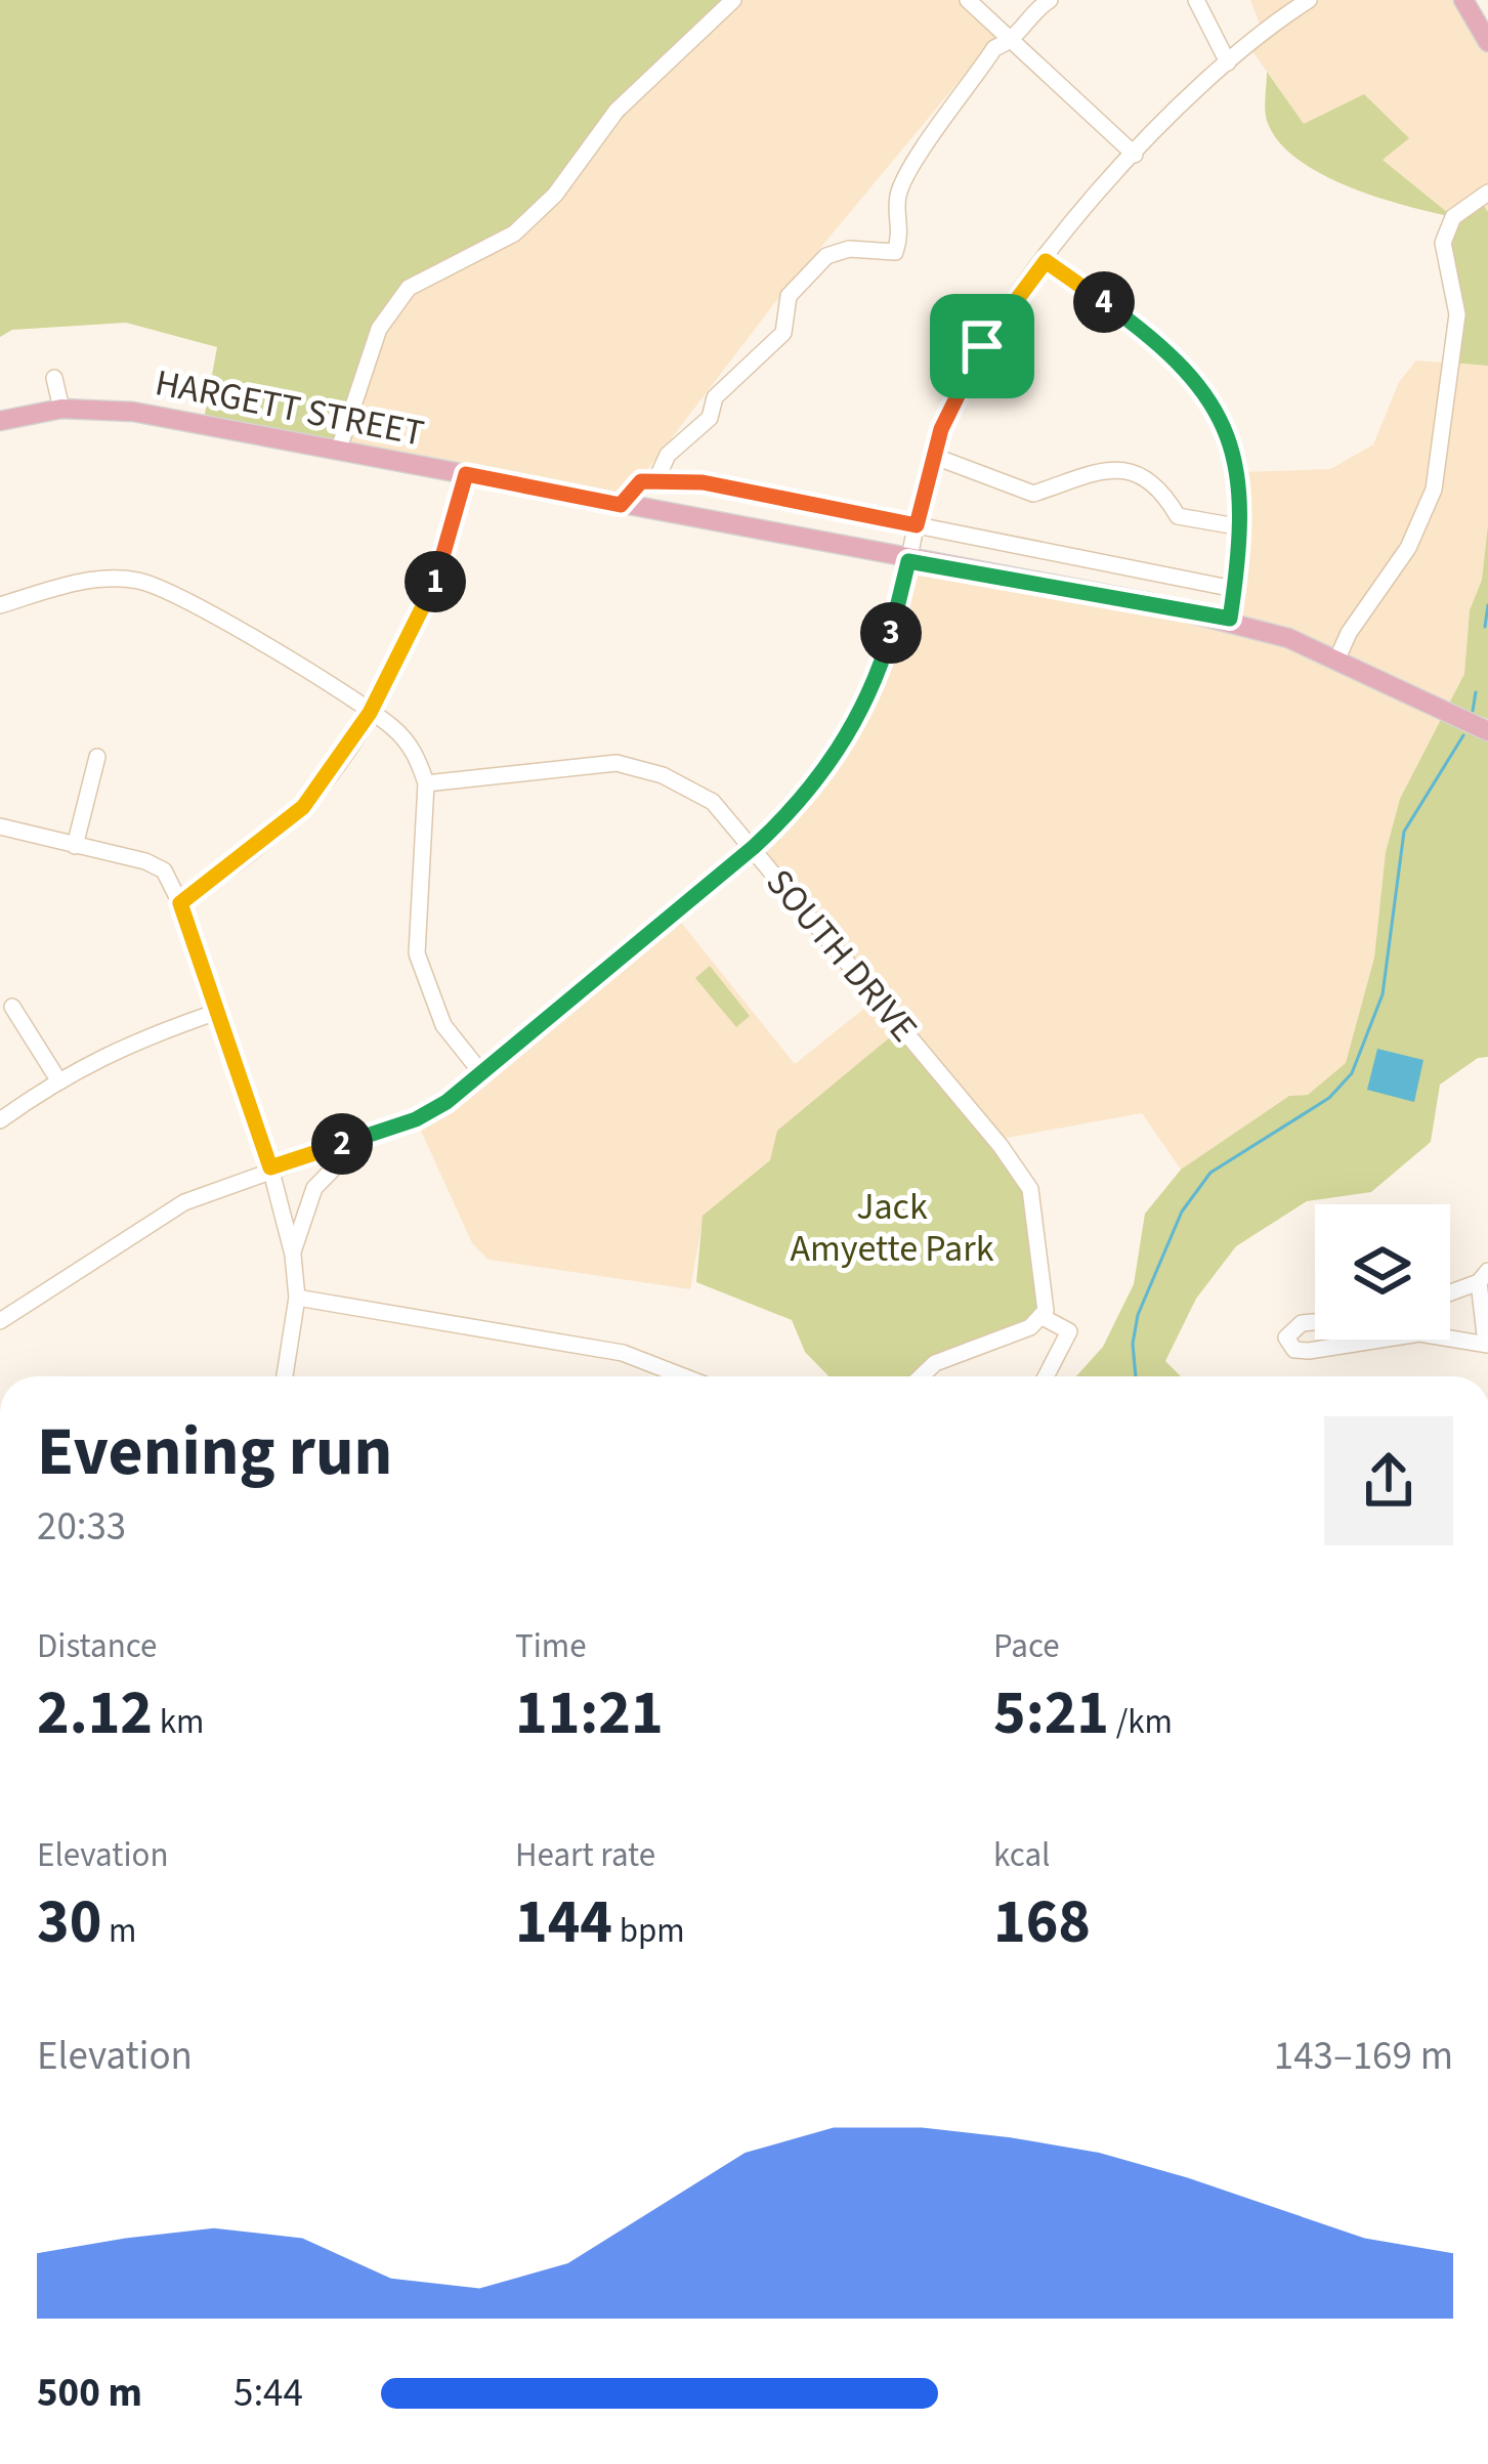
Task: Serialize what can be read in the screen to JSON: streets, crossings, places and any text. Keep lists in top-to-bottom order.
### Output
{
  "streets": {
    "main road": ["HARGETT STREET"],
    "street": ["SOUTH DRIVE"]
  },
  "parks": ["Jack Amyette Park"],
  "page": {
    "pins": [
      "4",
      "1",
      "3",
      "2"
    ],
    "heading": ["Evening run", "20:33"],
    "stats": [
      ["Distance", "2.12 km"],
      ["Time", "11:21"],
      ["Pace", "5:21 /km"],
      ["Elevation", "30 m"],
      ["Heart rate", "144 bpm"],
      ["kcal", "168"]
    ],
    "chart": ["Elevation", "143–169 m"],
    "list": [
      {
        "name": "500 m",
        "note": "5:44"
      }
    ]
  }
}
